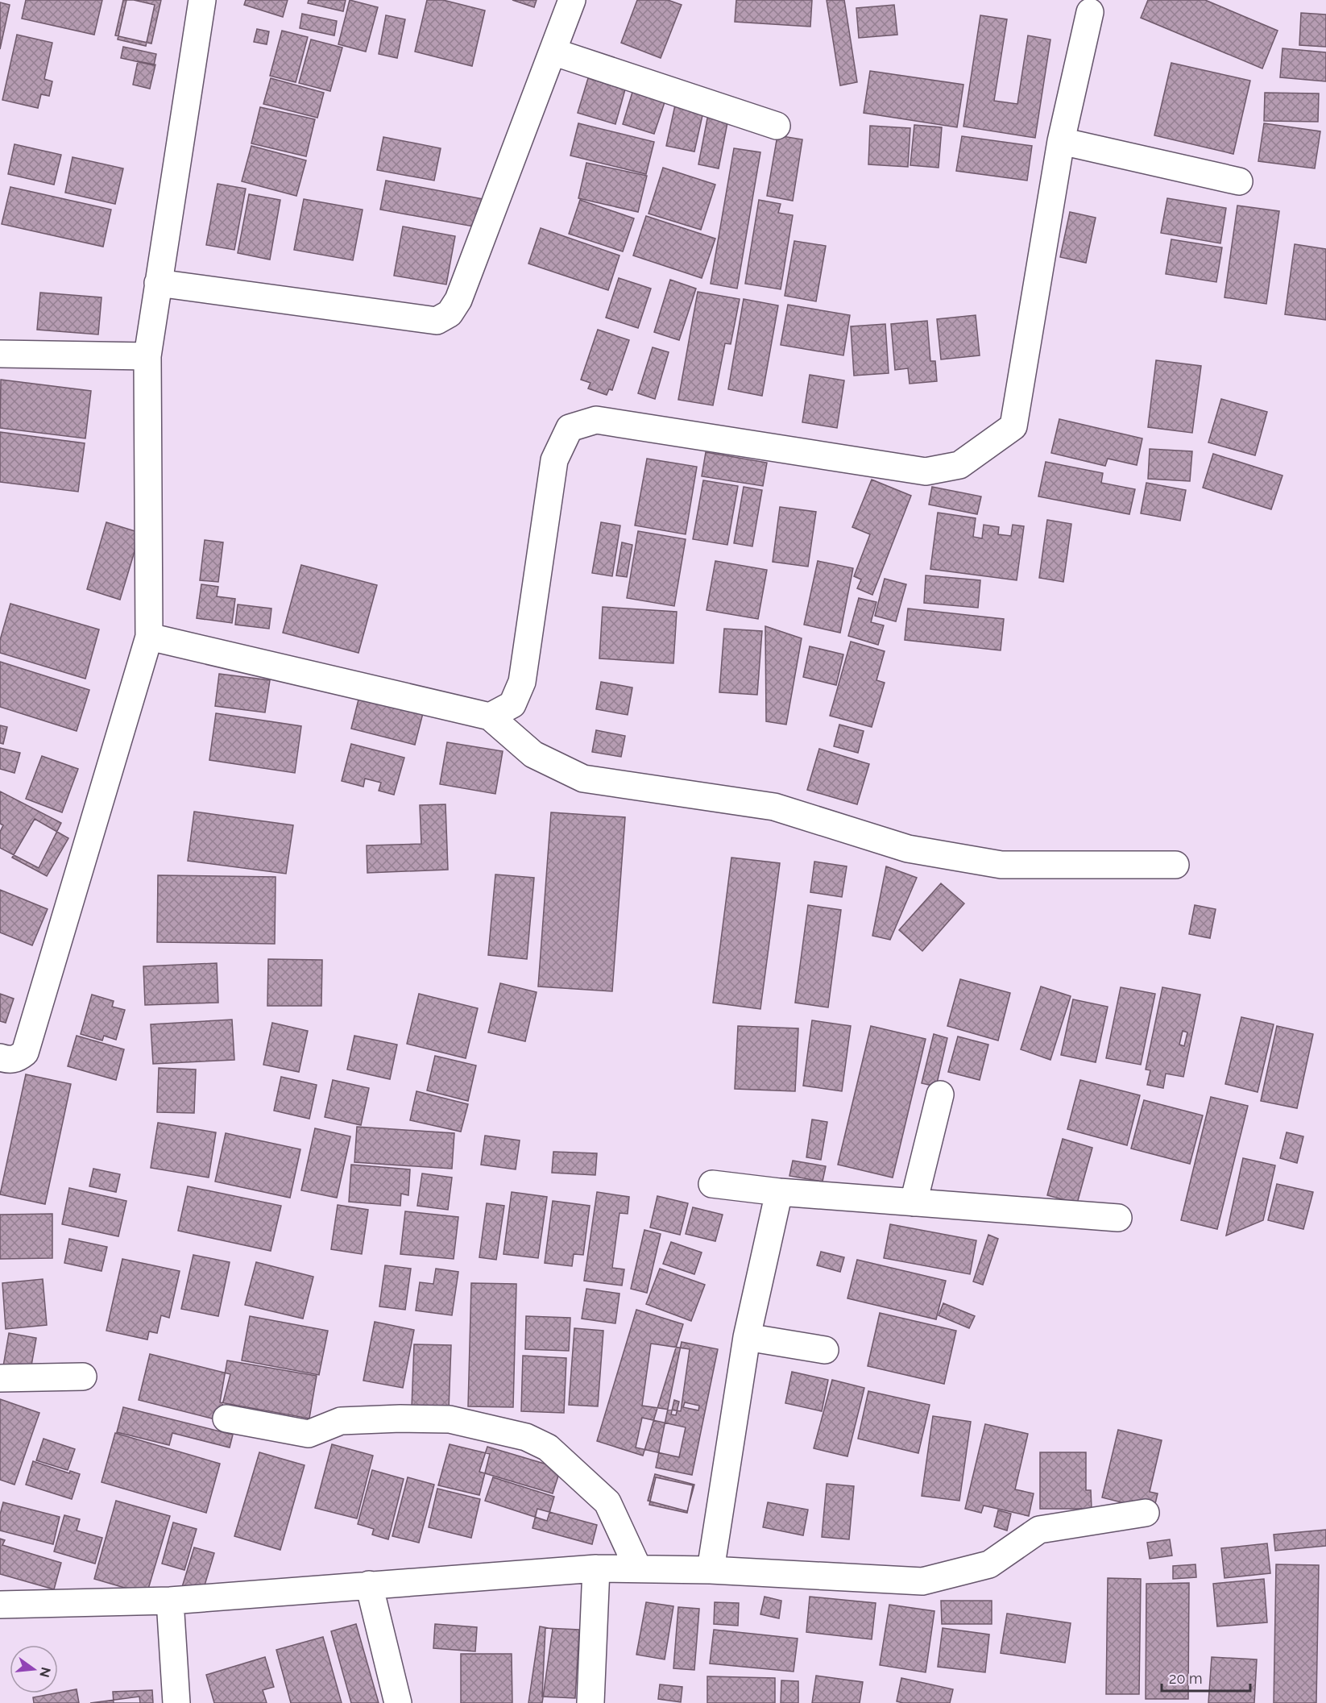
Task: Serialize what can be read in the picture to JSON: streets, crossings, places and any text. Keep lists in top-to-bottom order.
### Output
{
  "scale_bar": "20 m",
  "north": "right"
}
